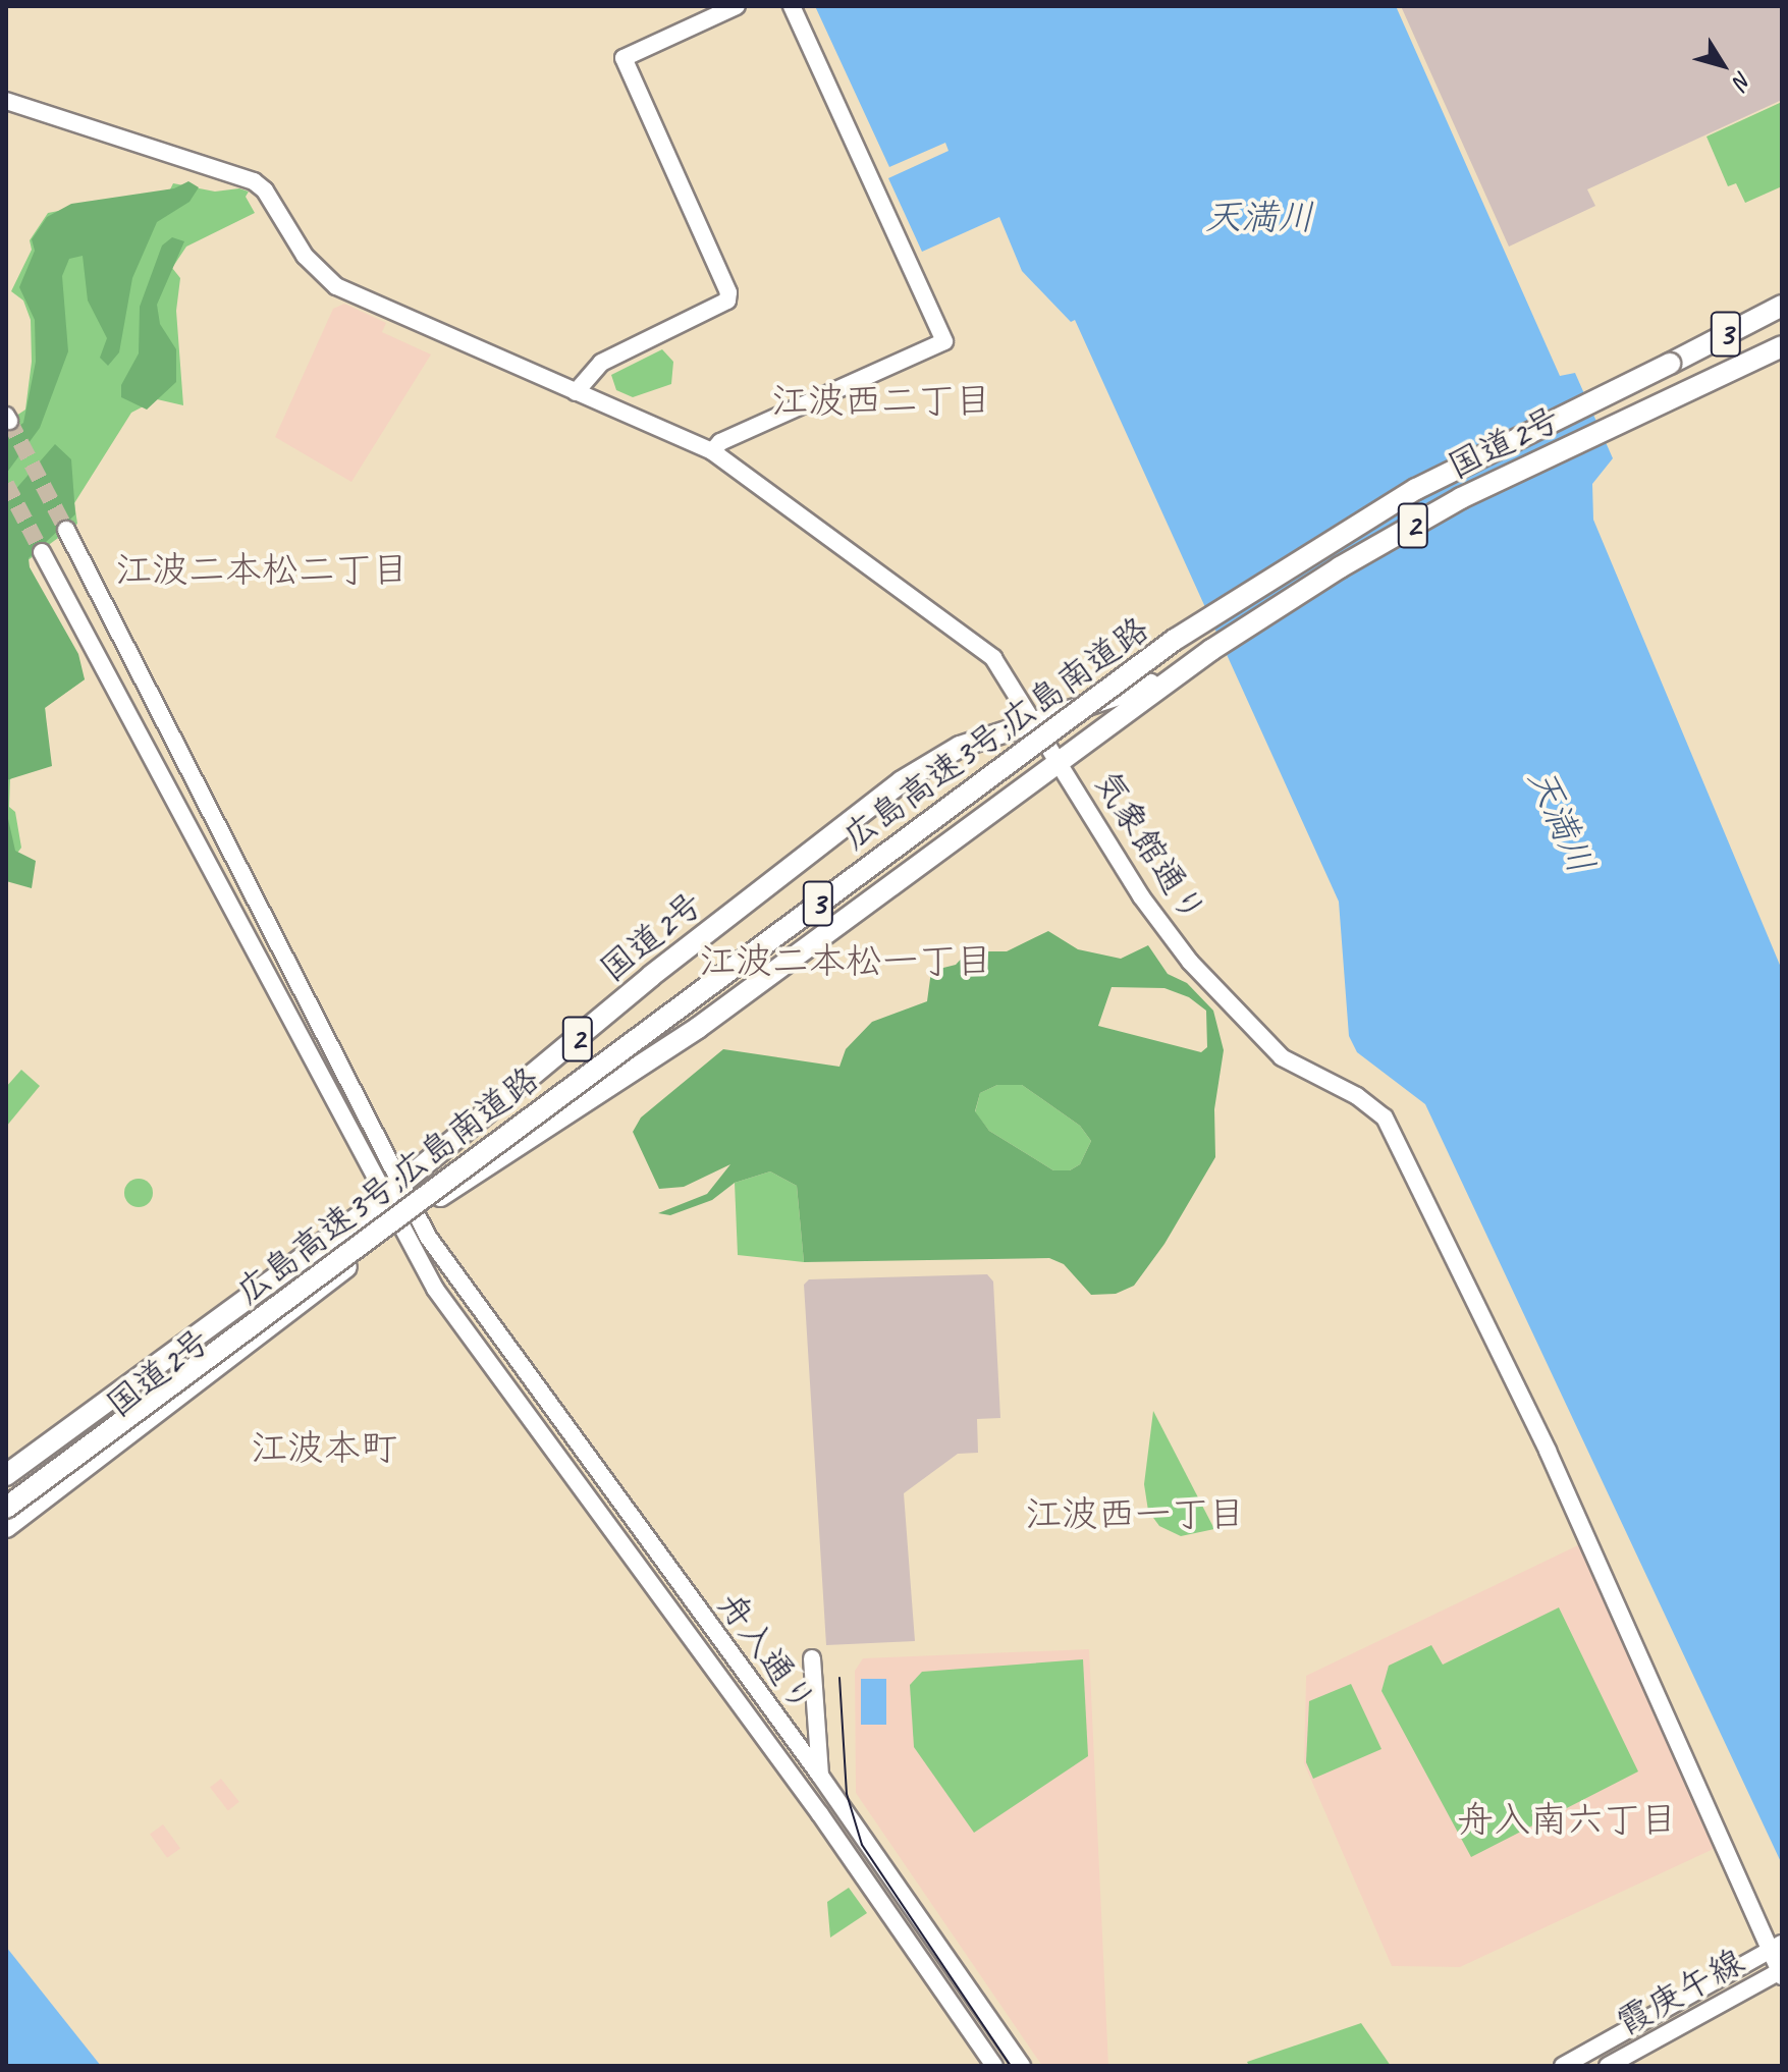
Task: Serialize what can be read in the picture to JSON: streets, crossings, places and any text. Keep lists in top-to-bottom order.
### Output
{
  "streets": {
    "highway": [
      "3",
      "国道2号",
      "2",
      "広島高速3号;広島南道路"
    ],
    "street": ["気象館通り", "舟入通り", "霞庚午線"]
  },
  "crossings": [
    ["3", "広島高速3号;広島南道路"],
    ["国道2号", "気象館通り"],
    ["国道2号", "舟入通り"],
    ["気象館通り", "霞庚午線"]
  ],
  "districts": [
    "江波西二丁目",
    "江波二本松二丁目",
    "江波二本松一丁目",
    "江波本町",
    "江波西一丁目",
    "舟入南六丁目"
  ],
  "water": ["天満川"],
  "north": "bottom right"
}
